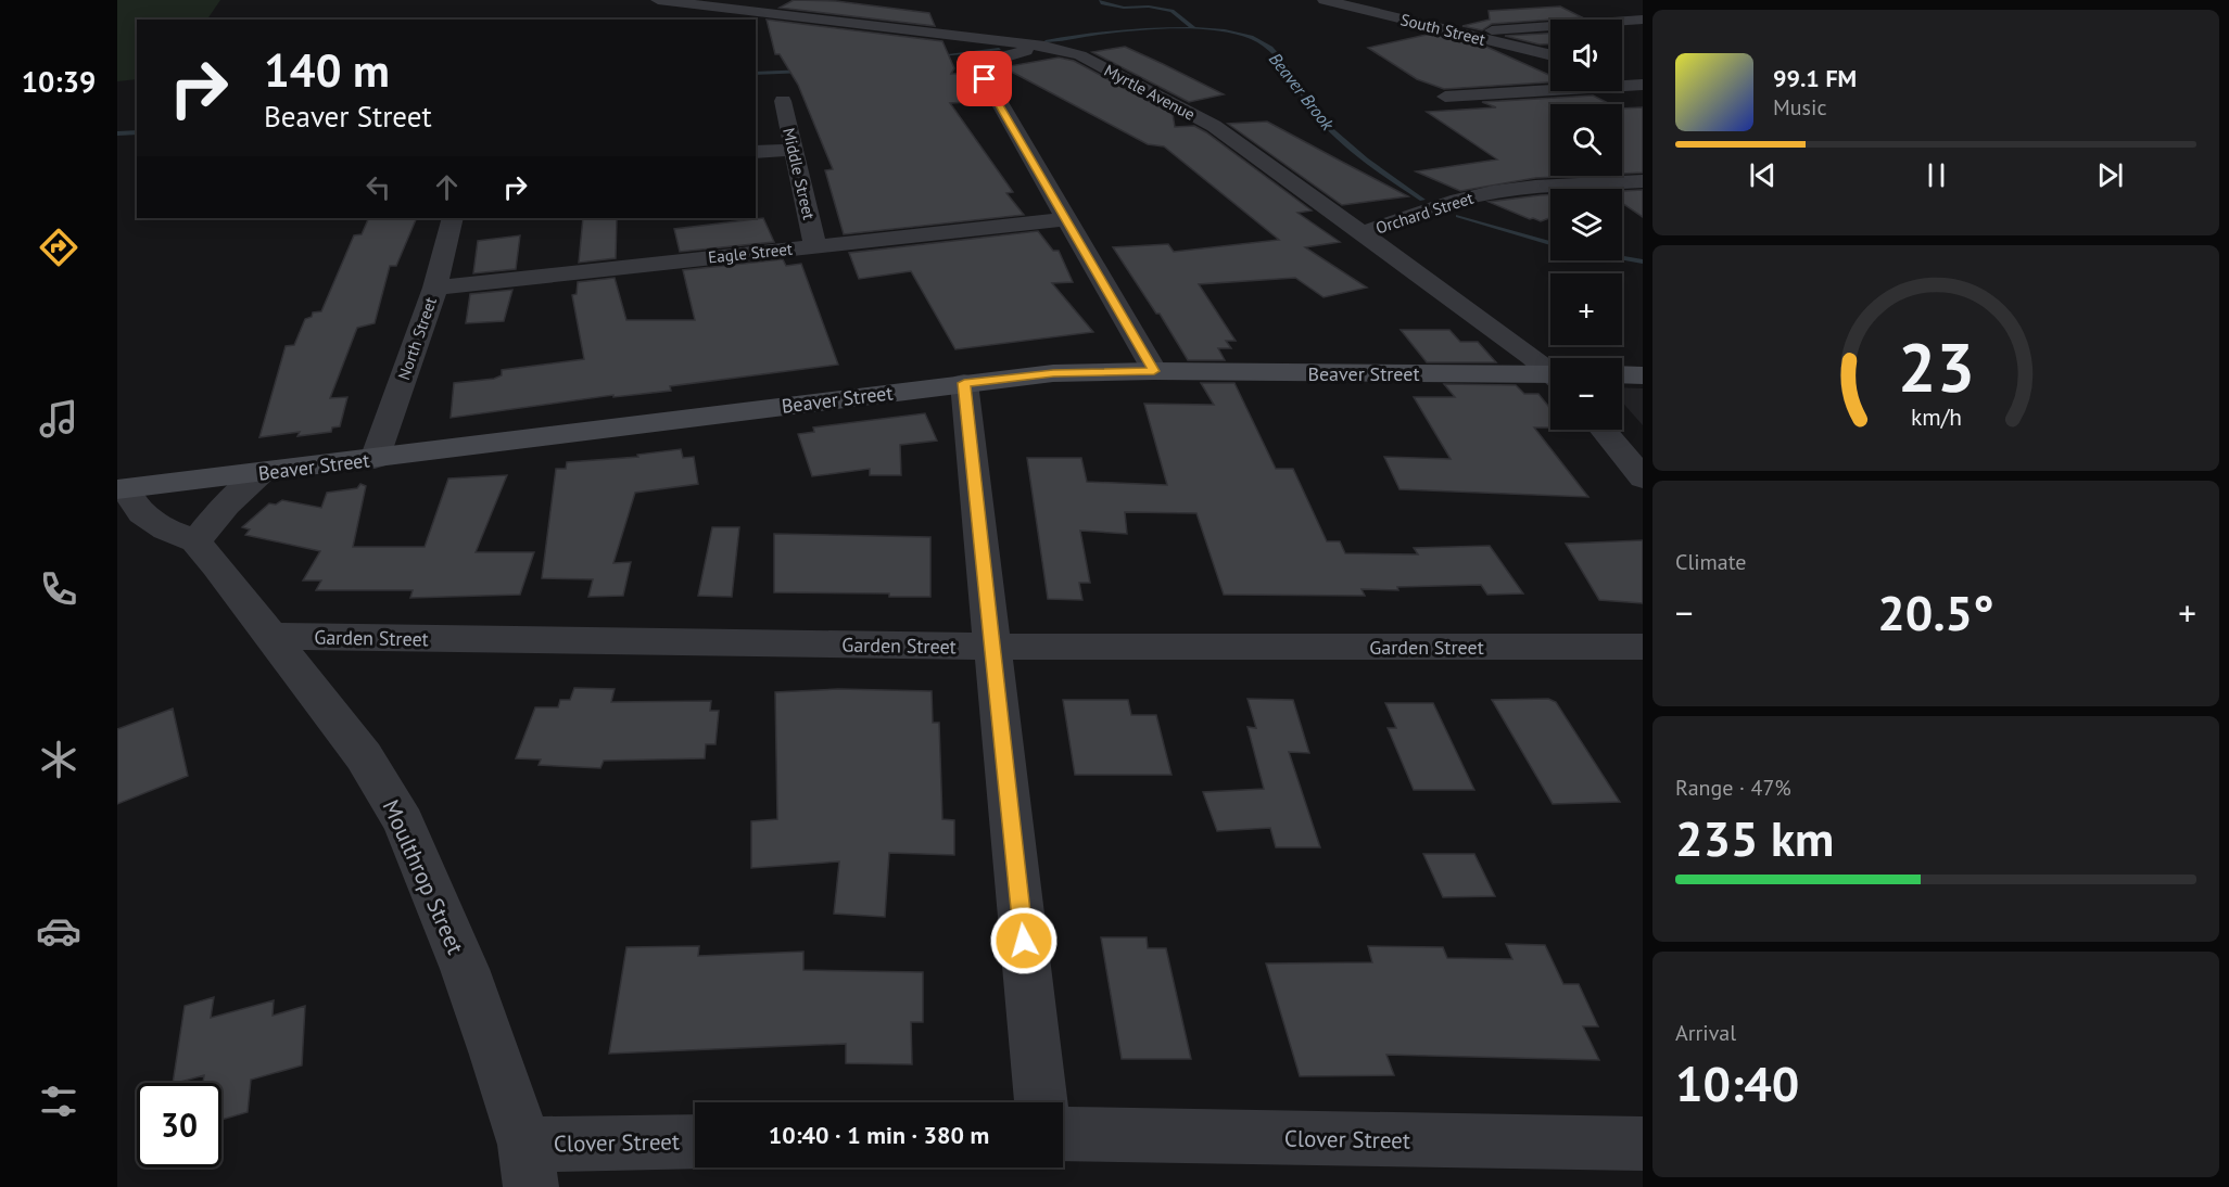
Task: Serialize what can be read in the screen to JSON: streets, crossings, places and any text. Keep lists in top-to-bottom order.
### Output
{
  "streets": {
    "street": [
      "South Street",
      "Myrtle Avenue",
      "Middle Street",
      "Orchard Street",
      "Eagle Street",
      "North Street",
      "Beaver Street",
      "Garden Street",
      "Moulthrop Street",
      "Clover Street"
    ]
  },
  "crossings": [
    ["Myrtle Avenue", "Orchard Street"],
    ["Middle Street", "Eagle Street"],
    ["Eagle Street", "North Street"],
    ["North Street", "Beaver Street"],
    ["Beaver Street", "Moulthrop Street"],
    ["Garden Street", "Moulthrop Street"],
    ["Moulthrop Street", "Clover Street"]
  ],
  "water": ["Beaver Brook"],
  "page": {
    "tabs": "10:39",
    "map_buttons": ["+", "−"],
    "turn": ["140 m", "Beaver Street"],
    "song": ["99.1 FM", "Music"],
    "tile": [
      "Climate",
      ["Range · 47%", "235 km"],
      ["Arrival", "10:40"]
    ],
    "heat": ["−", "20.5°", "+"],
    "limit": "30",
    "trip": "10:40 · 1 min · 380 m",
    "gauge": ["23", "km/h"]
  }
}
